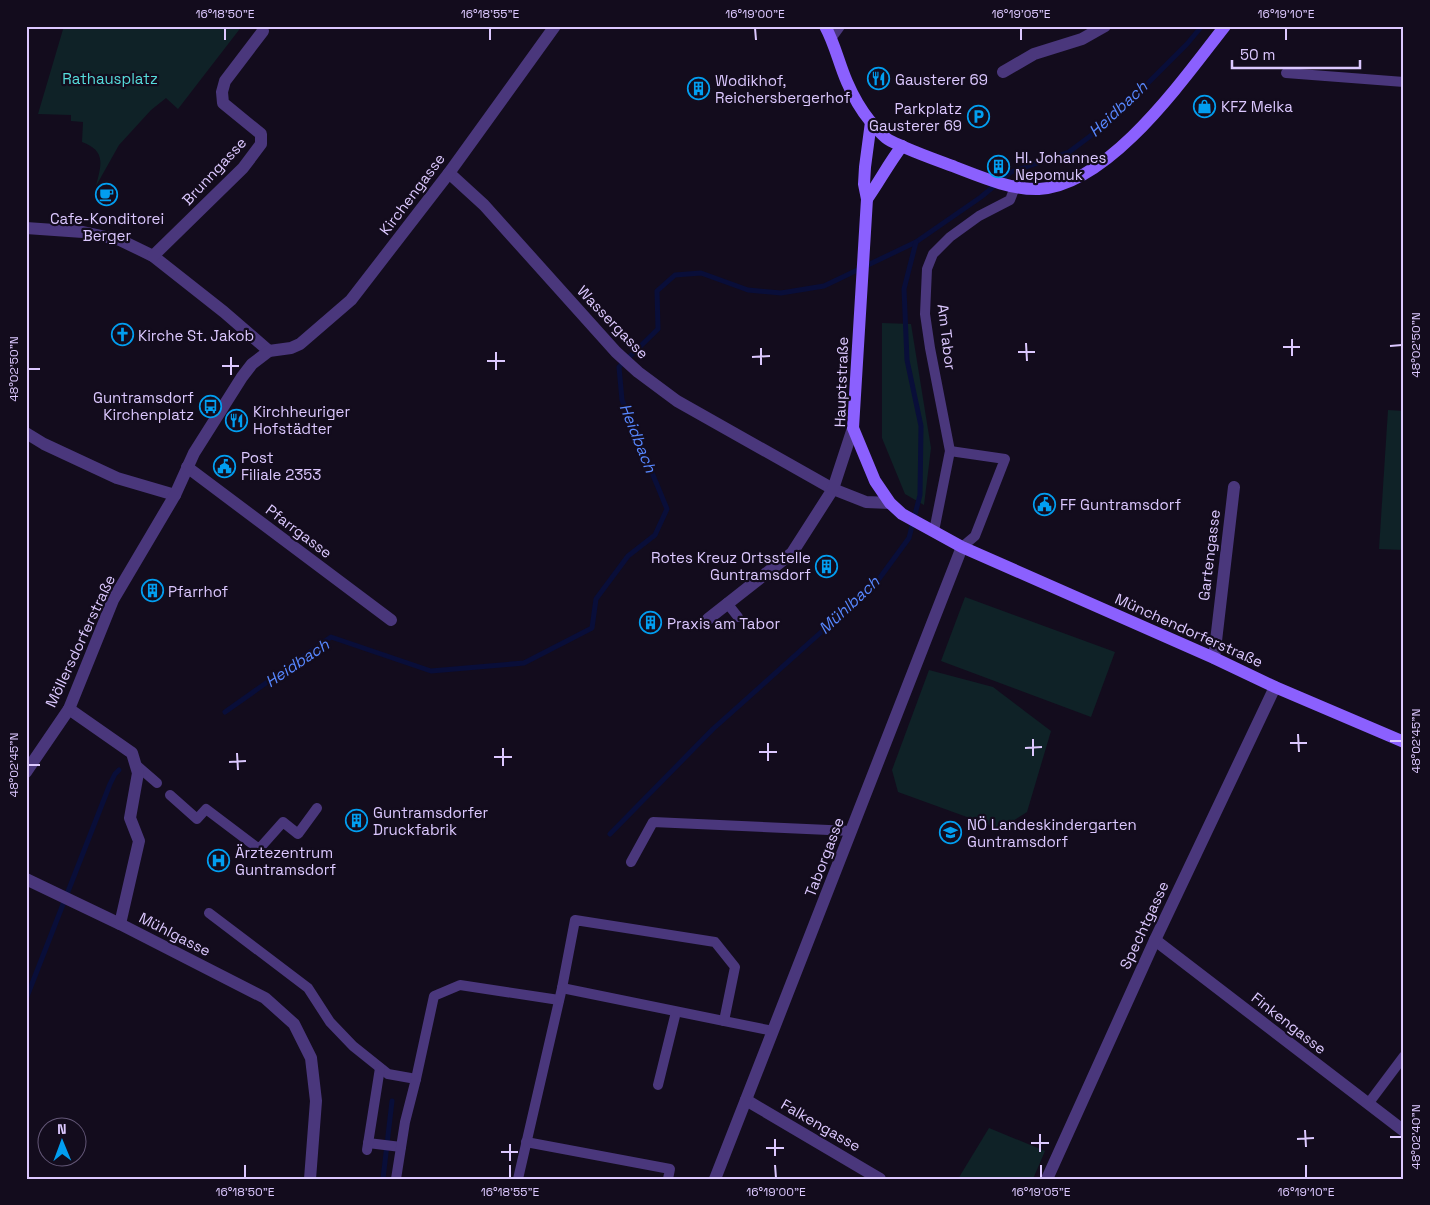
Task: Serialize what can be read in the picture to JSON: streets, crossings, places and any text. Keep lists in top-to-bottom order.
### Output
{
  "streets": {
    "street": [
      "Brunngasse",
      "Kirchengasse",
      "Wassergasse",
      "Hauptstraße",
      "Pfarrgasse",
      "Gartengasse",
      "Münchendorferstraße",
      "Möllersdorferstraße",
      "Taborgasse",
      "Spechtgasse",
      "Mühlgasse",
      "Finkengasse",
      "Falkengasse"
    ],
    "lane": ["Am Tabor"]
  },
  "crossings": [
    ["Kirchengasse", "Wassergasse"],
    ["Kirchengasse", "Möllersdorferstraße"],
    ["Wassergasse", "Hauptstraße"],
    ["Am Tabor", "Hauptstraße"],
    ["Hauptstraße", "Münchendorferstraße"],
    ["Hauptstraße", "Taborgasse"],
    ["Pfarrgasse", "Möllersdorferstraße"],
    ["Gartengasse", "Münchendorferstraße"],
    ["Münchendorferstraße", "Taborgasse"],
    ["Münchendorferstraße", "Spechtgasse"],
    ["Taborgasse", "Falkengasse"],
    ["Spechtgasse", "Finkengasse"]
  ],
  "water": ["Heidbach", "Mühlbach"],
  "parks": ["Rathausplatz"],
  "places": {
    "restaurant": ["Gausterer 69", "Kirchheuriger Hofstädter"],
    "building": [
      "Wodikhof, Reichersbergerhof",
      "Hl. Johannes Nepomuk",
      "Rotes Kreuz Ortsstelle Guntramsdorf",
      "Pfarrhof",
      "Praxis am Tabor",
      "Guntramsdorfer Druckfabrik"
    ],
    "shop": ["KFZ Melka"],
    "parking": ["Parkplatz Gausterer 69"],
    "cafe": ["Cafe-Konditorei Berger"],
    "church": ["Kirche St. Jakob"],
    "bus stop": ["Guntramsdorf Kirchenplatz"],
    "public building": ["Post Filiale 2353", "FF Guntramsdorf"],
    "school or university": ["NÖ Landeskindergarten Guntramsdorf"],
    "hospital": ["Ärztezentrum Guntramsdorf"]
  },
  "scale_bar": "50 m",
  "north": "top",
  "coordinates": [
    "16°18'50\"E",
    "16°18'55\"E",
    "16°19'00\"E",
    "16°19'05\"E",
    "16°19'10\"E",
    "48°02'50\"N",
    "48°02'45\"N",
    "48°02'40\"N"
  ]
}
